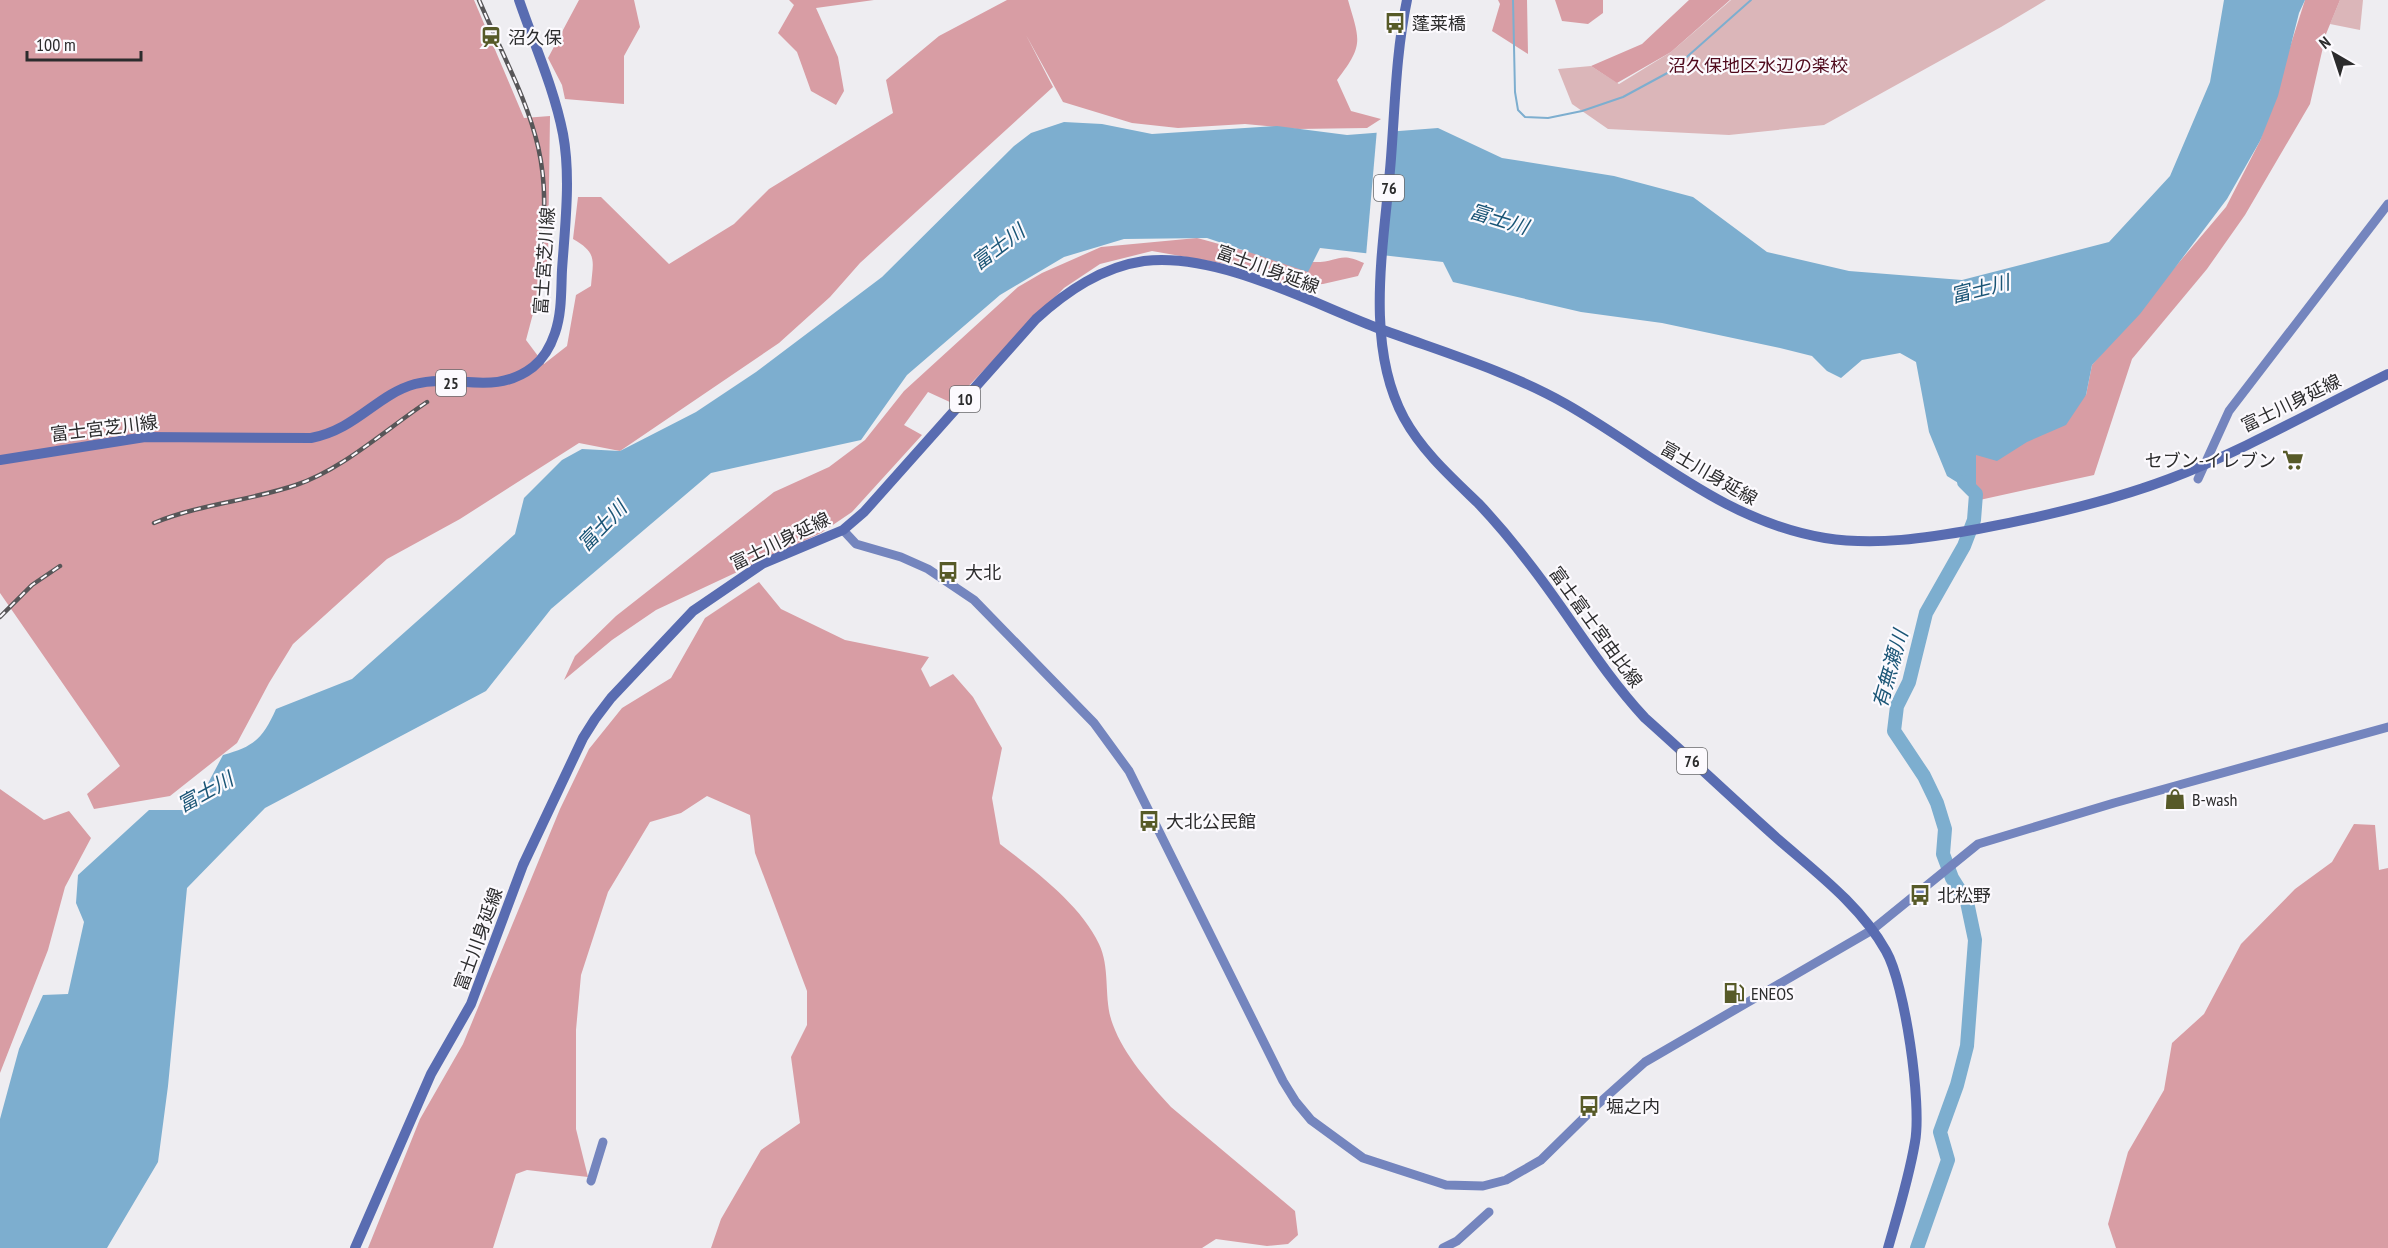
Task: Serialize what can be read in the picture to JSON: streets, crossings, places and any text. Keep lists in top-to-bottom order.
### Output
{
  "streets": {
    "main road": [
      "76",
      "富士宮芝川線",
      "富士川身延線",
      "25",
      "10",
      "富士富士宮由比線"
    ]
  },
  "crossings": [
    ["富士川身延線", "富士富士宮由比線"]
  ],
  "water": ["富士川", "有無瀬川"],
  "parks": ["沼久保地区水辺の楽校"],
  "places": {
    "bus stop": [
      "蓬莱橋",
      "大北",
      "大北公民館",
      "北松野",
      "堀之内"
    ],
    "station": ["沼久保"],
    "supermarket": ["セブン-イレブン"],
    "shop": ["B-wash"],
    "fuel station": ["ENEOS"]
  },
  "scale_bar": "100 m",
  "north": "top left"
}
